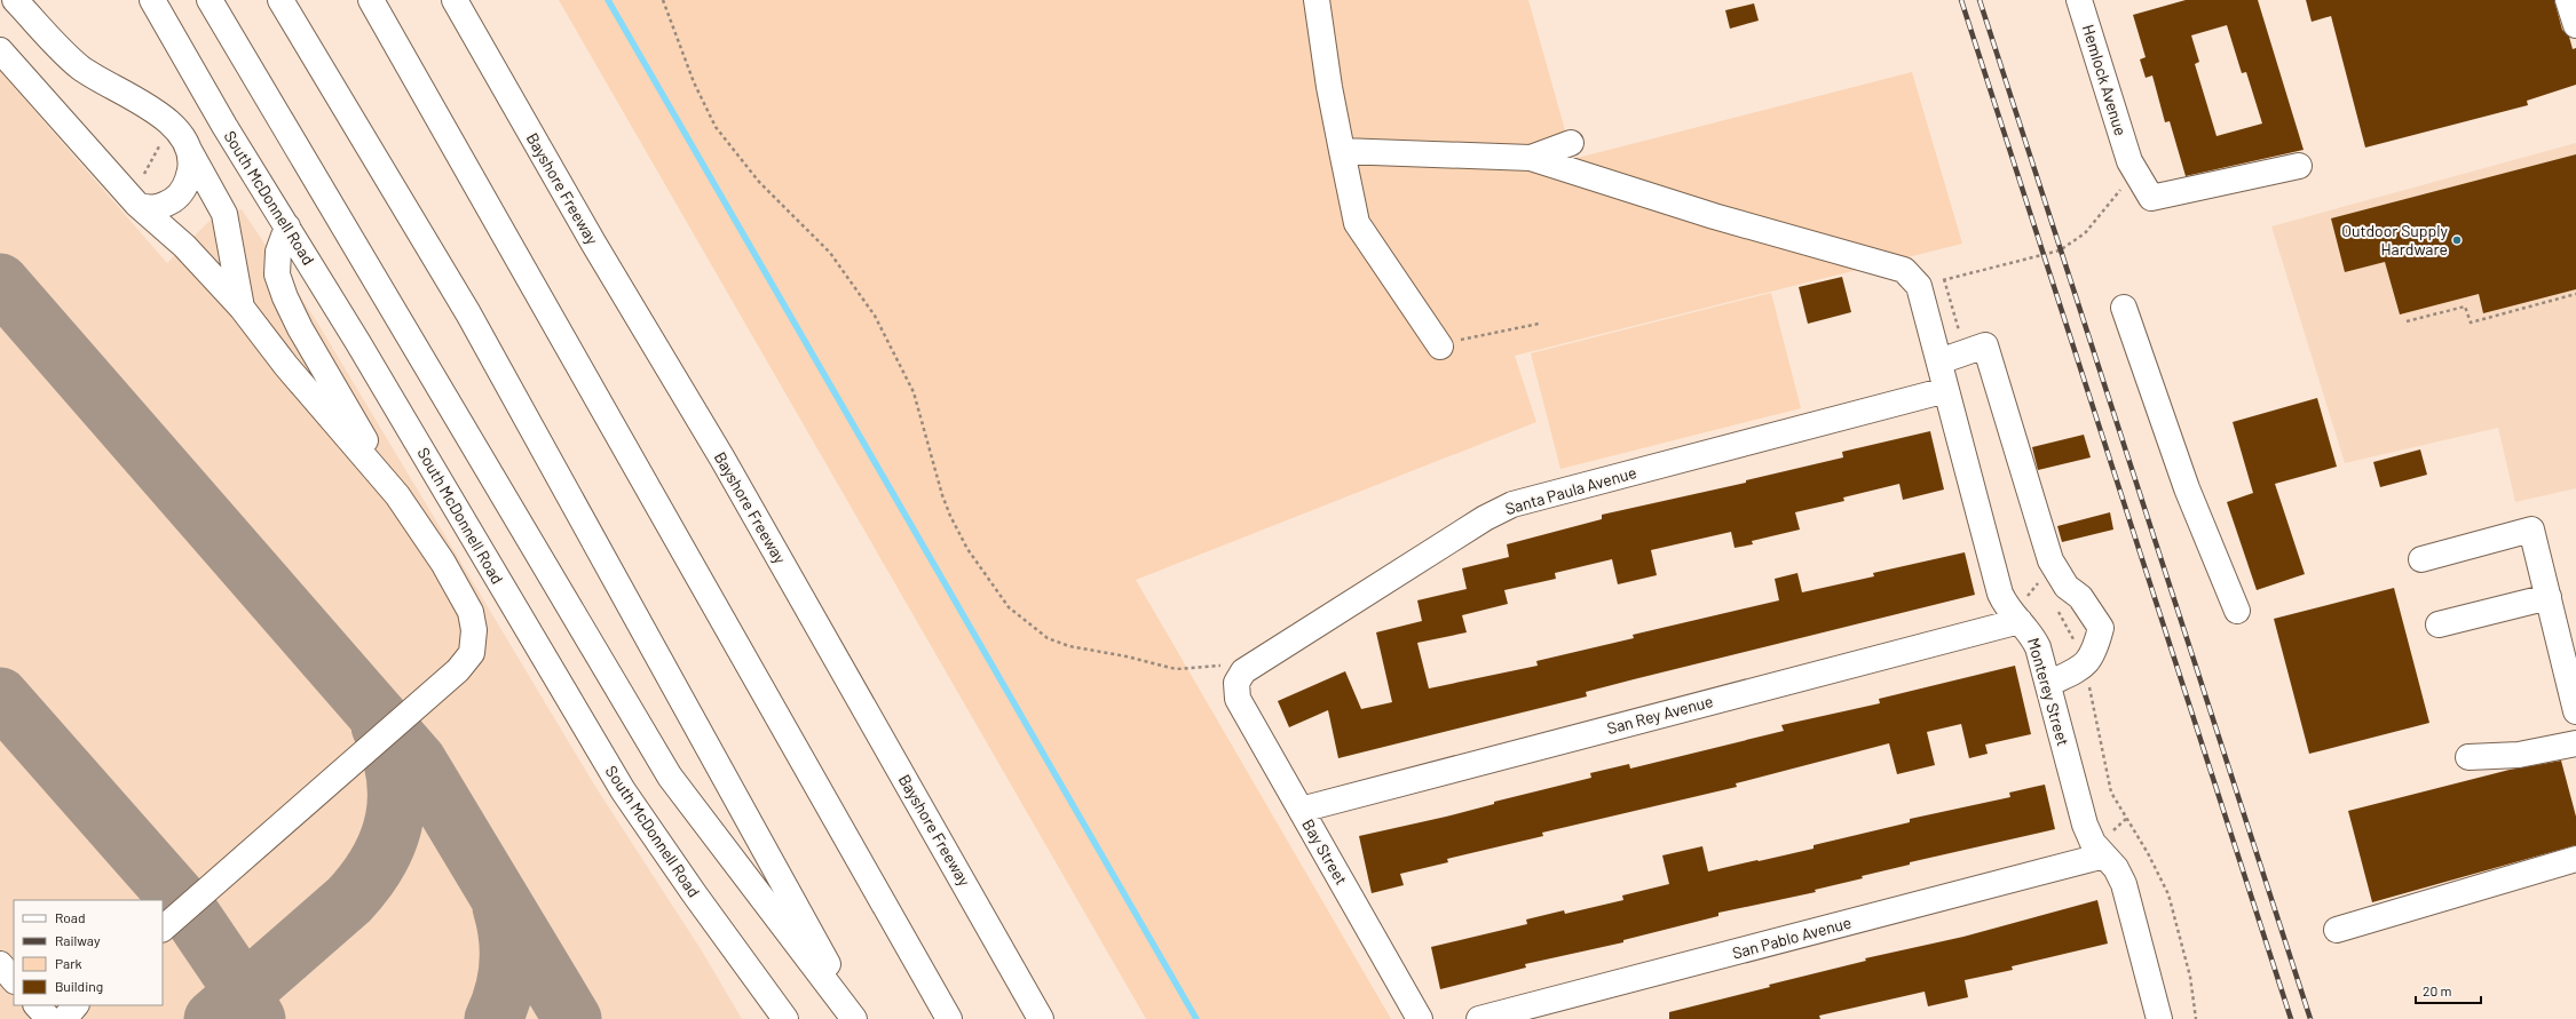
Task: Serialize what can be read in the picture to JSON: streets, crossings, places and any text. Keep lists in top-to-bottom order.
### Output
{
  "streets": {
    "main road": [
      "Hemlock Avenue",
      "Bayshore Freeway",
      "South McDonnell Road",
      "Santa Paula Avenue",
      "Monterey Street",
      "San Rey Avenue",
      "Bay Street",
      "San Pablo Avenue"
    ]
  },
  "crossings": [
    ["Santa Paula Avenue", "Monterey Street"],
    ["Santa Paula Avenue", "Bay Street"],
    ["Monterey Street", "San Rey Avenue"],
    ["Monterey Street", "San Pablo Avenue"],
    ["San Rey Avenue", "Bay Street"]
  ],
  "places": ["Outdoor Supply Hardware"],
  "legend": [
    "Road",
    "Railway",
    "Park",
    "Building"
  ],
  "scale_bar": "20 m"
}
